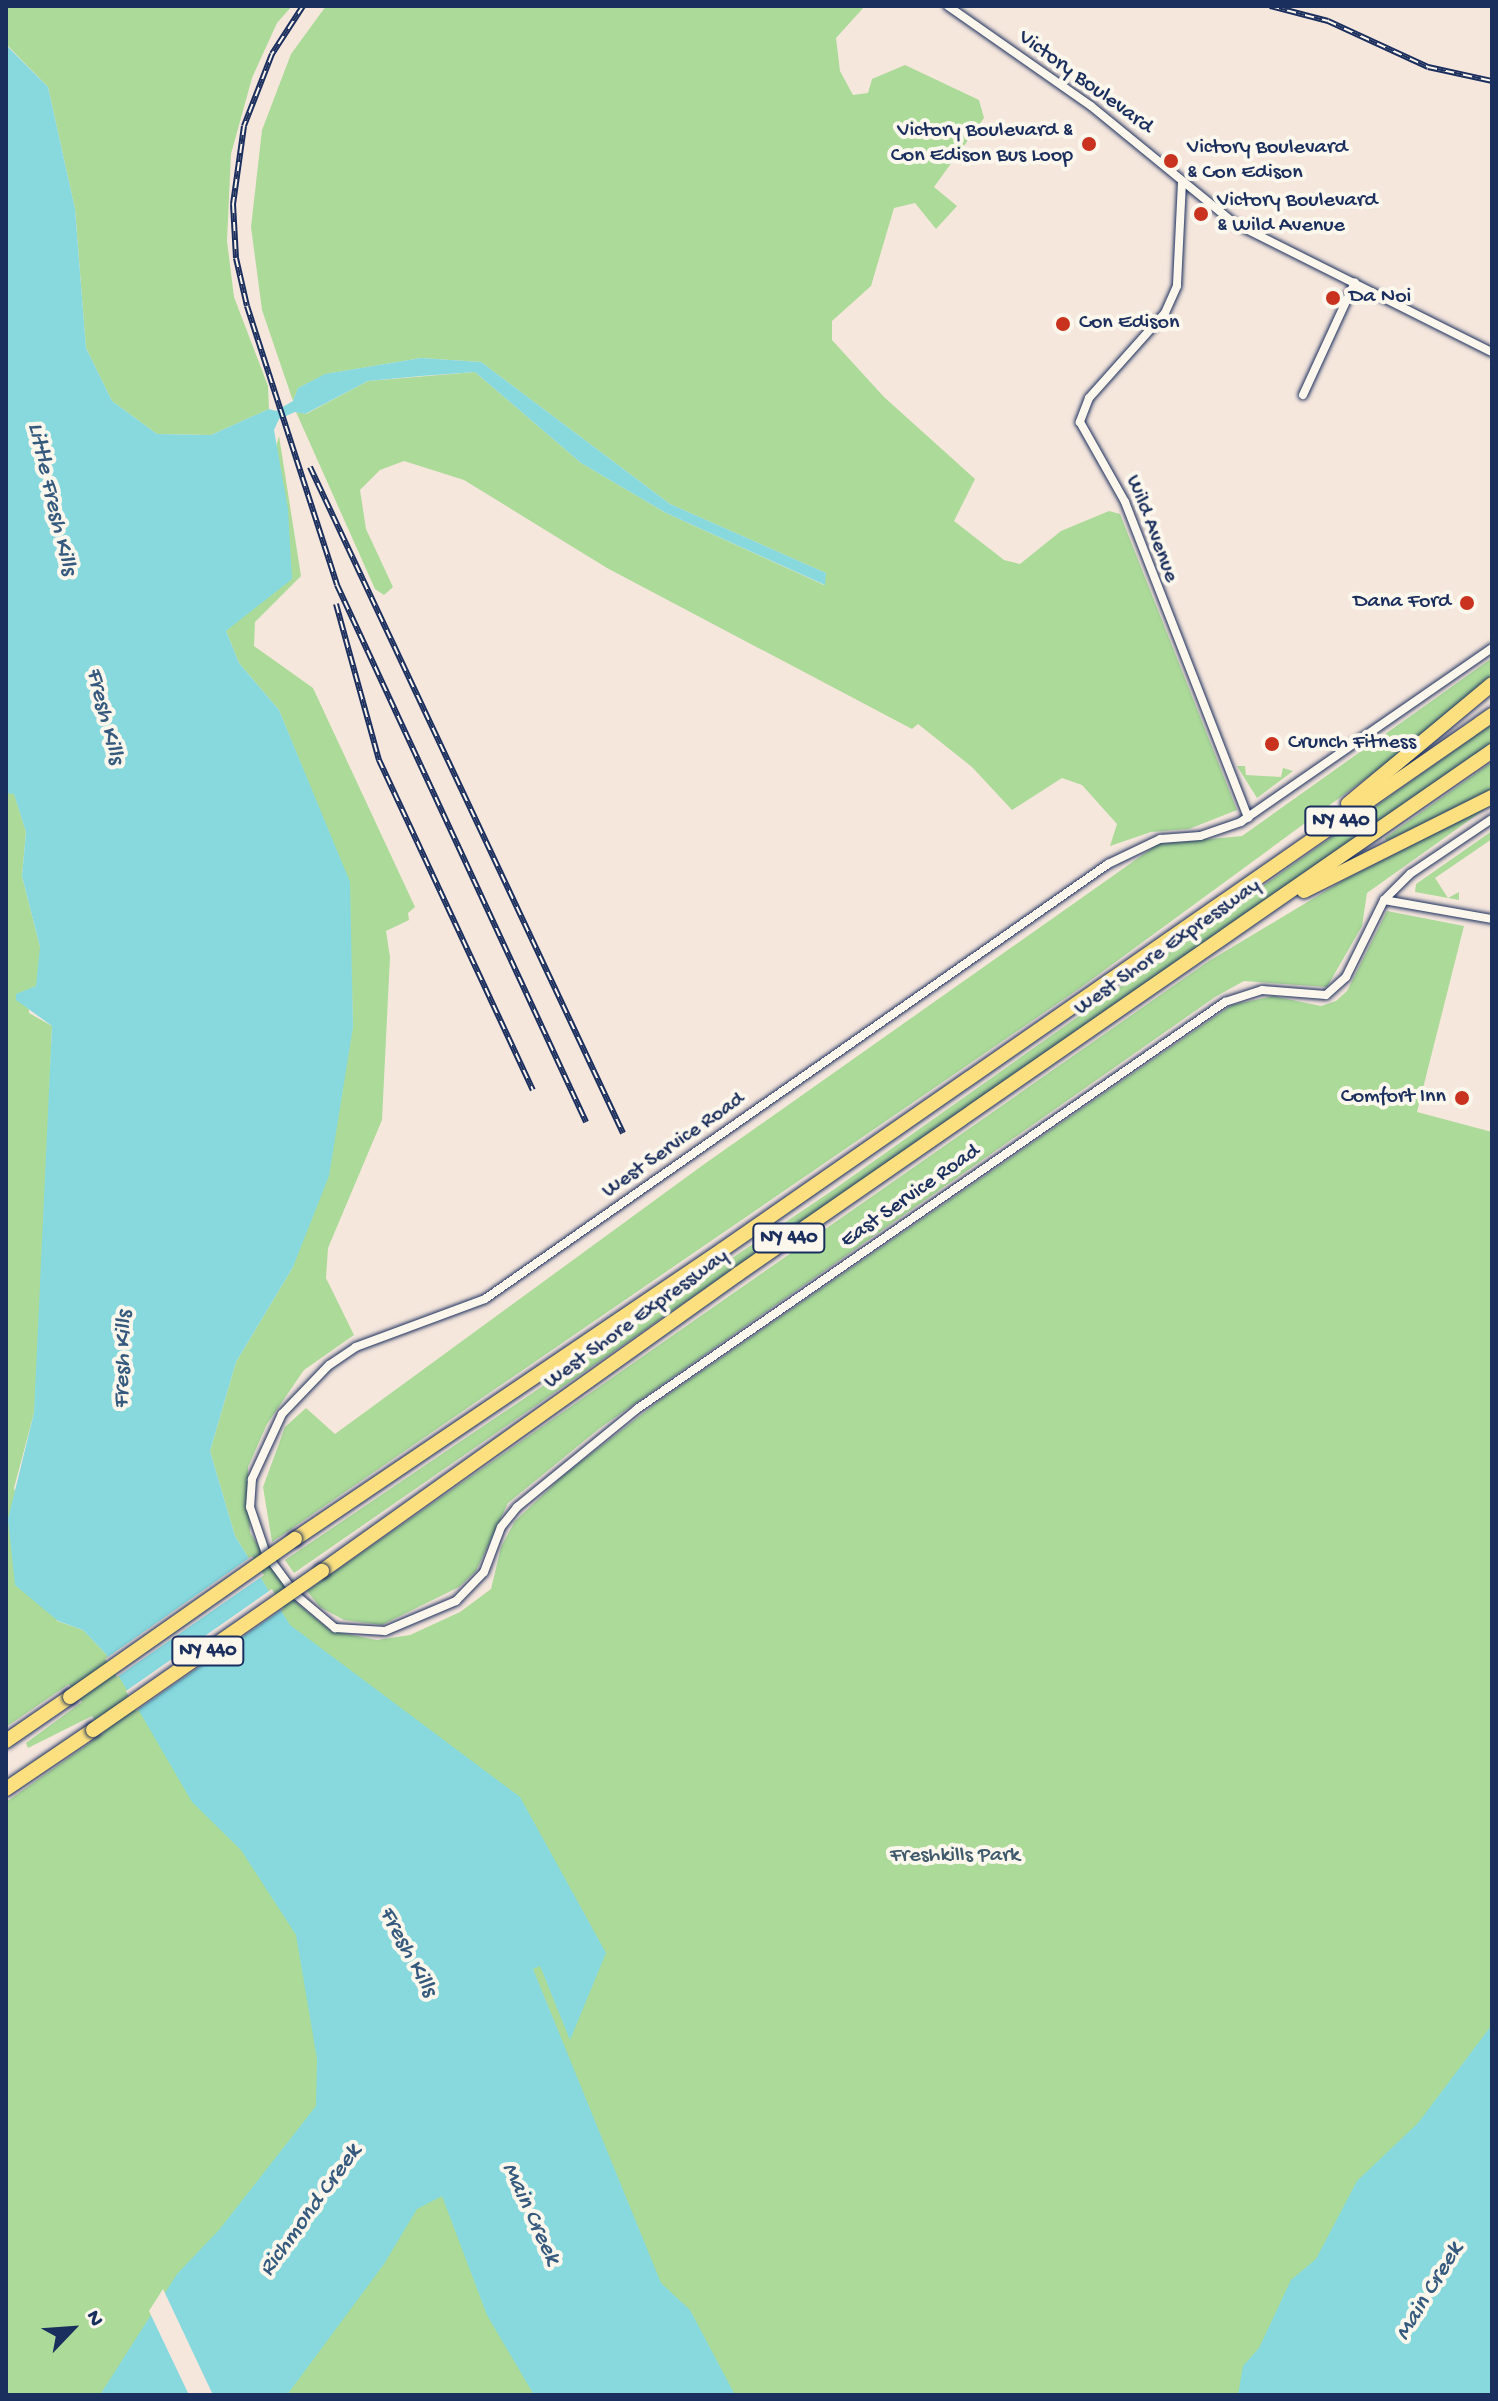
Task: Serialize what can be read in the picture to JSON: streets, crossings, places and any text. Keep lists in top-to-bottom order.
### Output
{
  "streets": {
    "highway": ["NY 440", "West Shore Expressway"],
    "street": [
      "Victory Boulevard",
      "Wild Avenue",
      "West Service Road",
      "East Service Road"
    ]
  },
  "crossings": [
    ["Victory Boulevard", "Wild Avenue"],
    ["Wild Avenue", "West Service Road"],
    ["West Service Road", "East Service Road"]
  ],
  "water": [
    "Little Fresh Kills",
    "Fresh Kills",
    "Richmond Creek",
    "Main Creek"
  ],
  "parks": ["Freshkills Park"],
  "places": [
    "Victory Boulevard & Con Edison Bus Loop",
    "Victory Boulevard & Con Edison",
    "Victory Boulevard & Wild Avenue",
    "Da Noi",
    "Con Edison",
    "Dana Ford",
    "Crunch Fitness",
    "Comfort Inn"
  ],
  "north": "top right"
}
